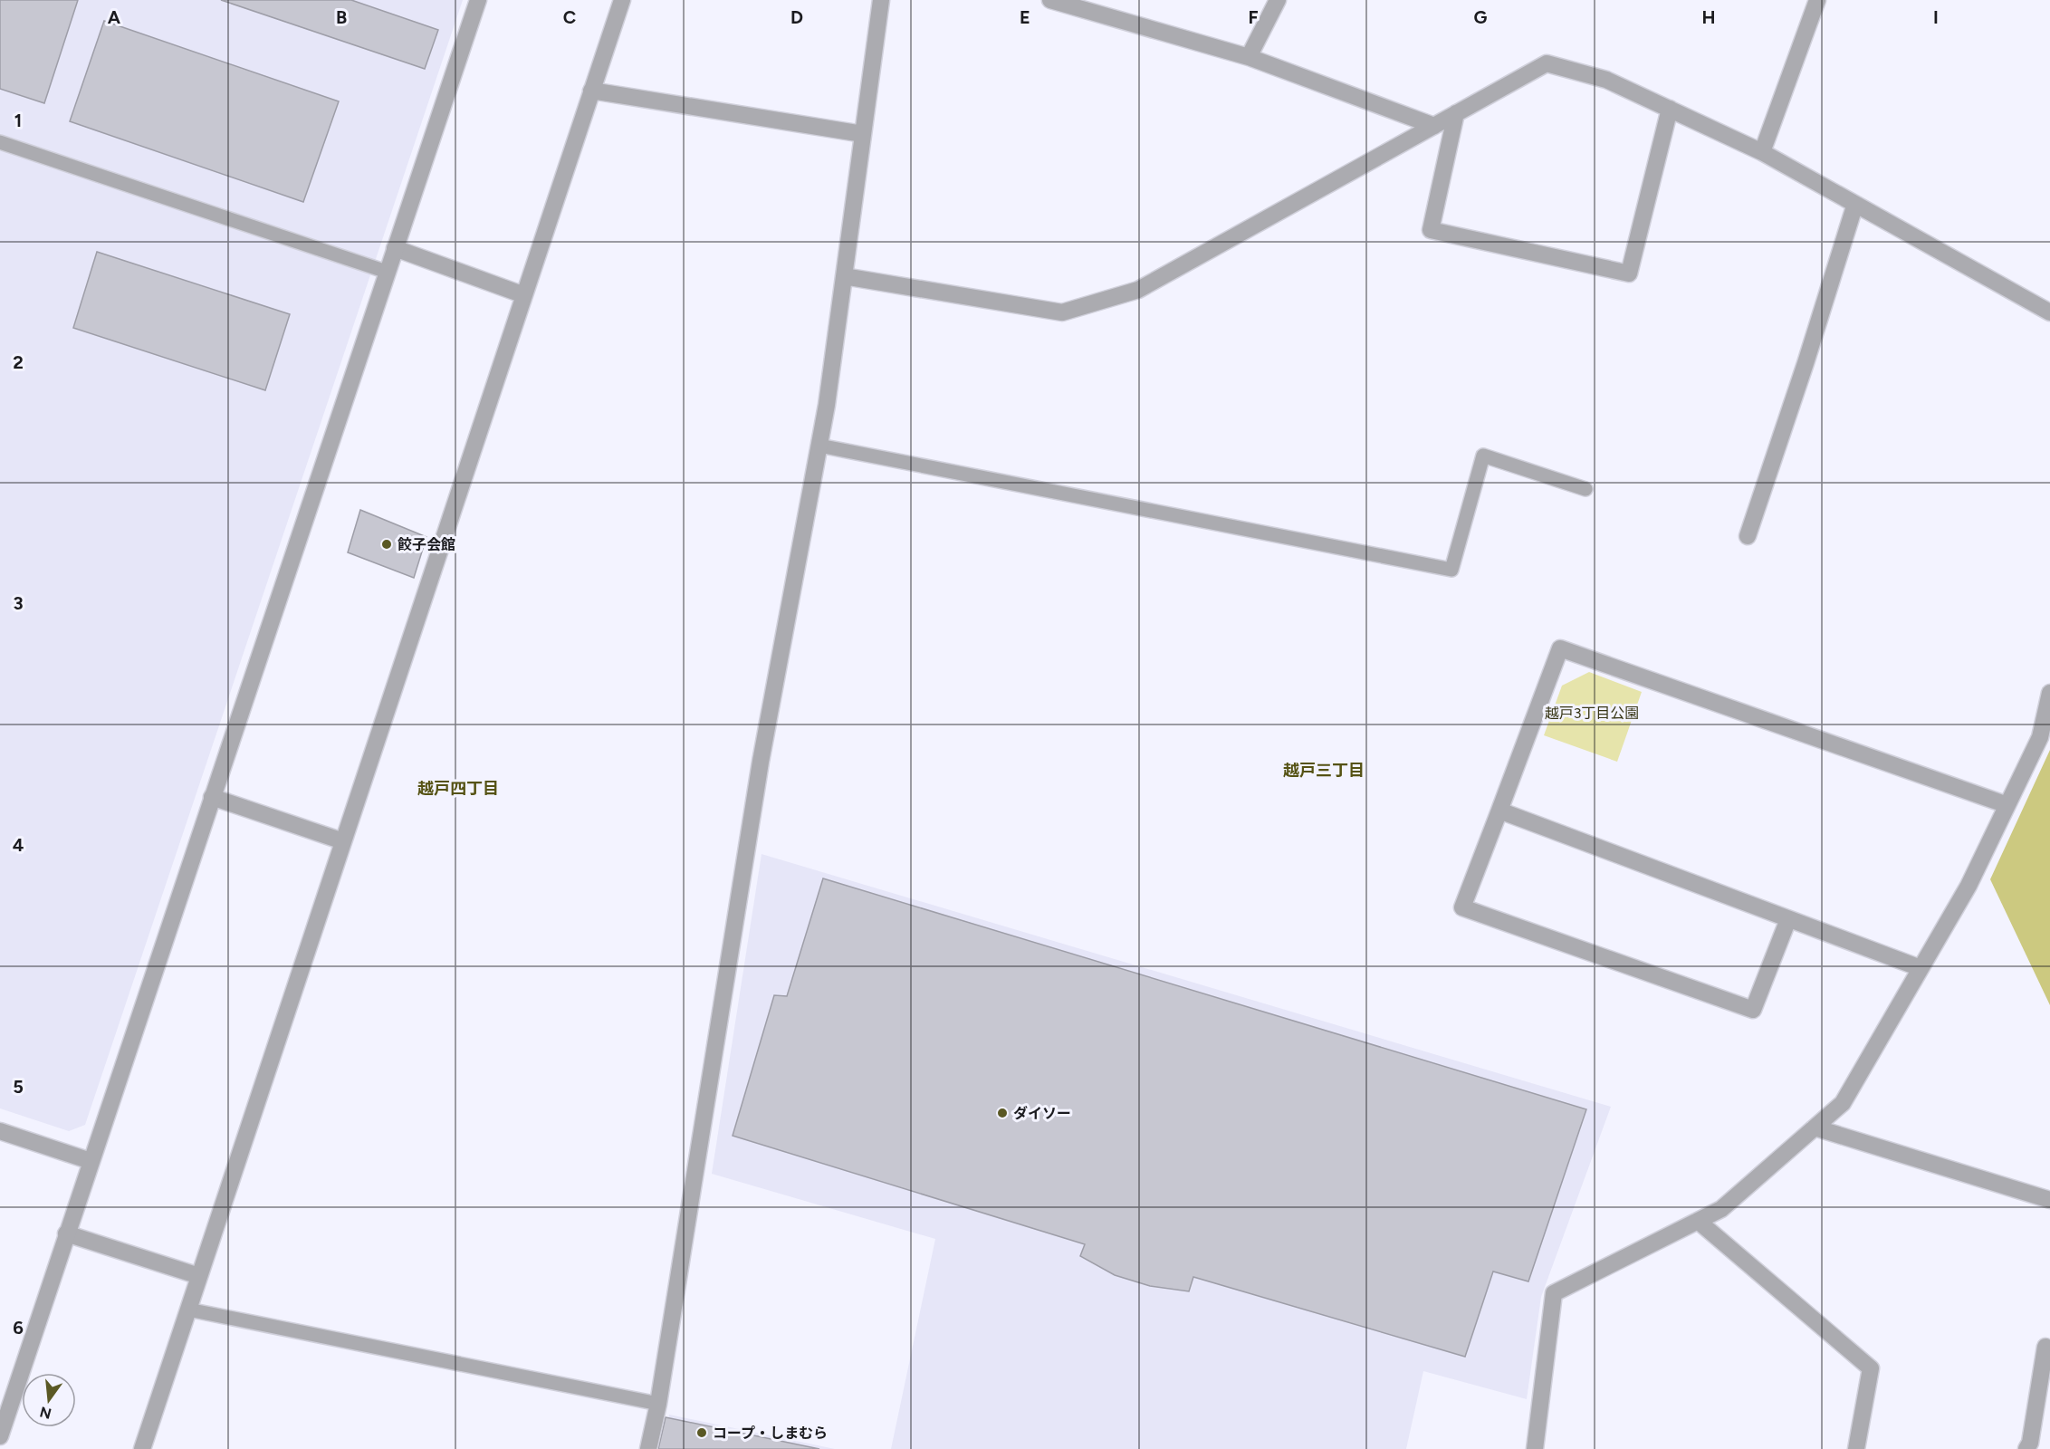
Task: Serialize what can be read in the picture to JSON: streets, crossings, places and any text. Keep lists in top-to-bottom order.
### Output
{
  "districts": ["越戸三丁目", "越戸四丁目"],
  "parks": ["越戸3丁目公園"],
  "places": ["餃子会館", "ダイソー", "コープ・しまむら"],
  "north": "bottom",
  "grid": {
    "columns": [
      "A",
      "B",
      "C",
      "D",
      "E",
      "F",
      "G",
      "H",
      "I"
    ],
    "rows": [
      "1",
      "2",
      "3",
      "4",
      "5",
      "6"
    ]
  }
}
